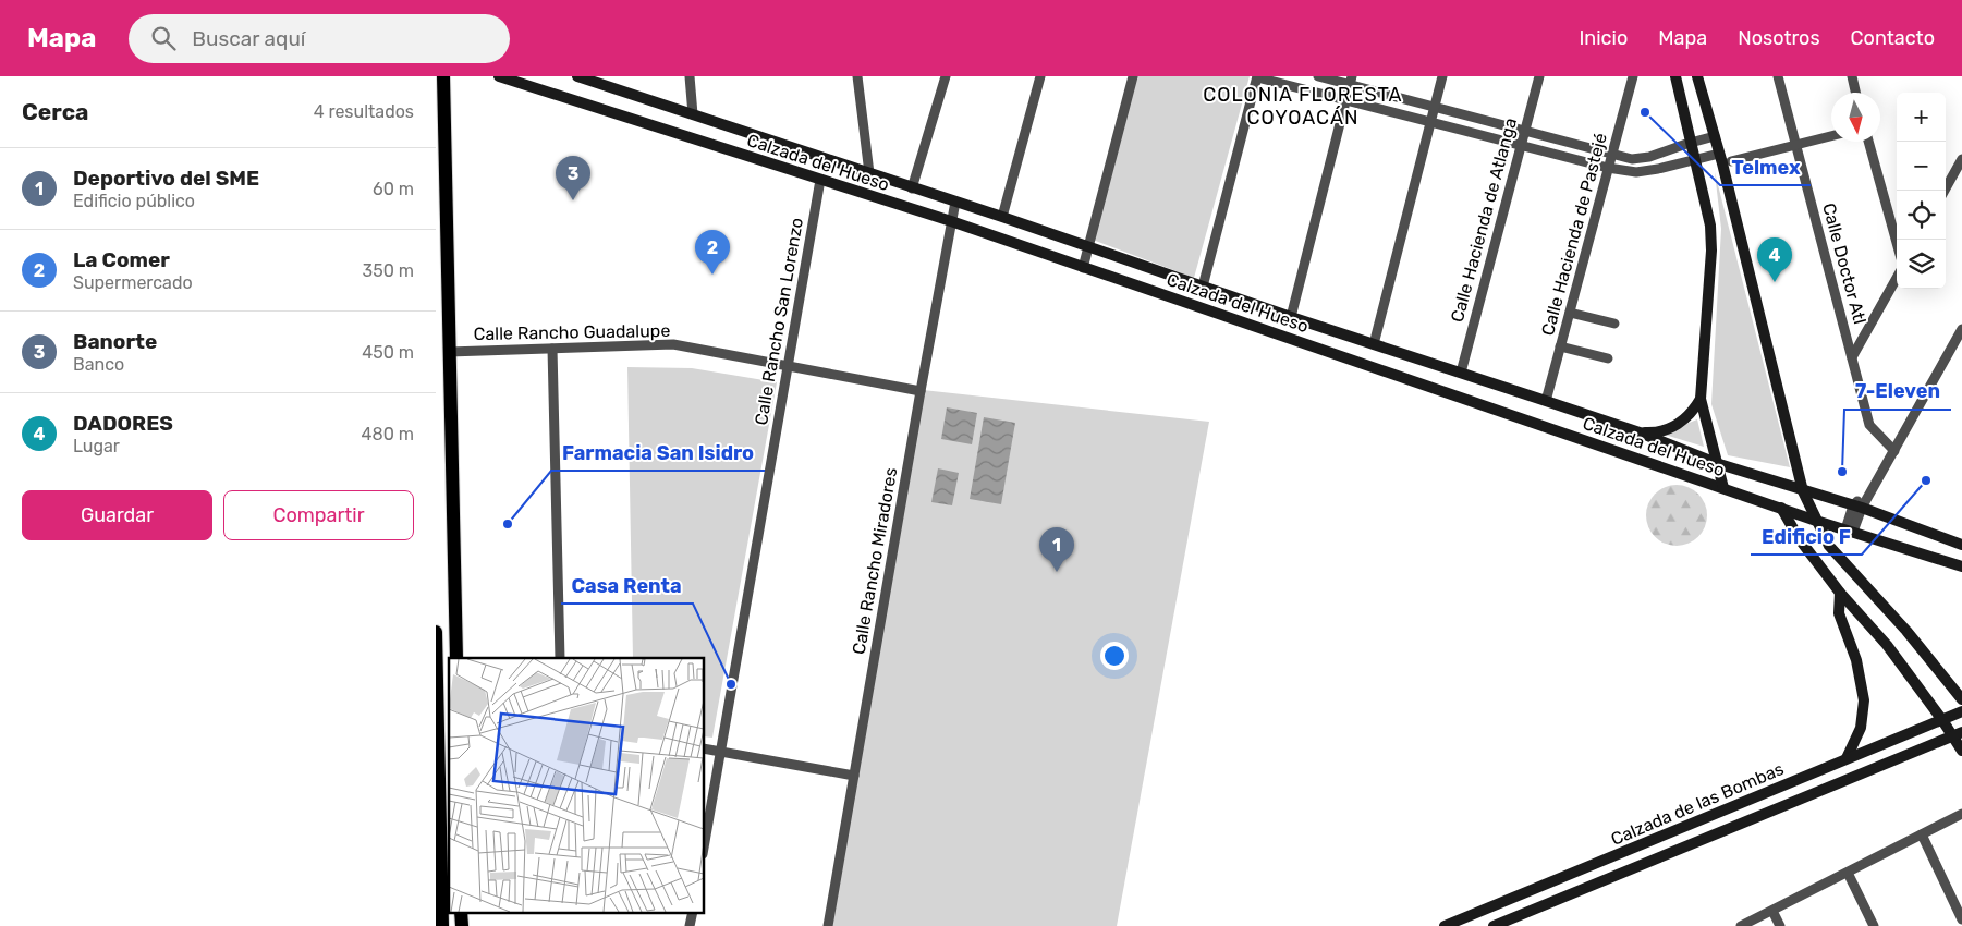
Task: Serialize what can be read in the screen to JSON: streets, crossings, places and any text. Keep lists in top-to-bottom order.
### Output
{
  "streets": {
    "main road": ["Calzada del Hueso", "Calzada de las Bombas"],
    "street": [
      "Calle Hacienda de Atlanga",
      "Calle Hacienda de Pastejé",
      "Calle Doctor Atl",
      "Calle Rancho San Lorenzo",
      "Calle Rancho Guadalupe",
      "Calle Rancho Miradores"
    ]
  },
  "crossings": [
    ["Calzada del Hueso", "Calle Hacienda de Atlanga"],
    ["Calzada del Hueso", "Calle Hacienda de Pastejé"],
    ["Calzada del Hueso", "Calle Rancho San Lorenzo"],
    ["Calzada del Hueso", "Calle Rancho Miradores"],
    ["Calle Rancho San Lorenzo", "Calle Rancho Guadalupe"],
    ["Calle Rancho Guadalupe", "Calle Rancho Miradores"]
  ],
  "districts": ["COLONIA FLORESTA COYOACÁN"],
  "places": [
    "Telmex",
    "7-Eleven",
    "Edificio F",
    "Farmacia San Isidro",
    "Casa Renta"
  ],
  "north": "bottom",
  "page": {
    "header": "Mapa",
    "search": "Buscar aquí",
    "nav": [
      "Inicio",
      "Mapa",
      "Nosotros",
      "Contacto"
    ],
    "heading": ["Cerca", "4 resultados"],
    "map_buttons": ["+", "−"],
    "list": [
      {
        "mark": "1",
        "name": "Deportivo del SME",
        "note": "Edificio público",
        "value": "60 m"
      },
      {
        "mark": "2",
        "name": "La Comer",
        "note": "Supermercado",
        "value": "350 m"
      },
      {
        "mark": "3",
        "name": "Banorte",
        "note": "Banco",
        "value": "450 m"
      },
      {
        "mark": "4",
        "name": "DADORES",
        "note": "Lugar",
        "value": "480 m"
      }
    ],
    "pins": [
      "3",
      "2",
      "4",
      "1"
    ],
    "buttons": ["Guardar", "Compartir"]
  }
}
